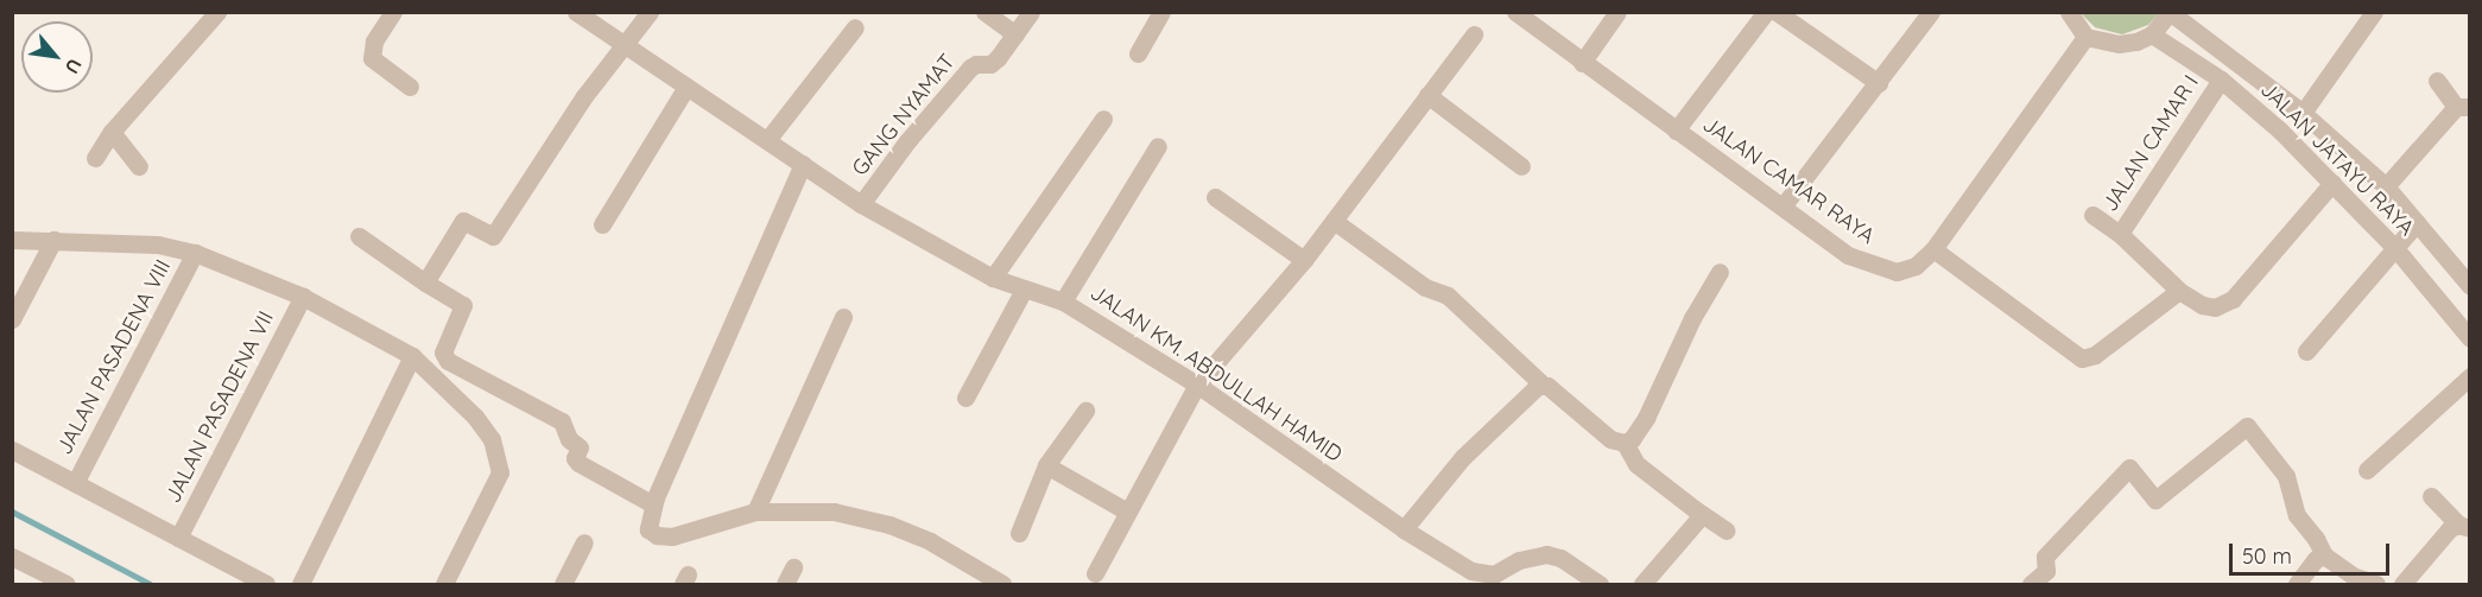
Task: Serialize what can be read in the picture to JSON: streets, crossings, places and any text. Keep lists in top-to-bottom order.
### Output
{
  "streets": {
    "street": [
      "GANG NYAMAT",
      "JALAN CAMAR I",
      "JALAN JATAYU RAYA",
      "JALAN CAMAR RAYA",
      "JALAN PASADENA VIII",
      "JALAN KM. ABDULLAH HAMID",
      "JALAN PASADENA VII"
    ]
  },
  "crossings": [
    ["GANG NYAMAT", "JALAN KM. ABDULLAH HAMID"],
    ["JALAN CAMAR I", "JALAN JATAYU RAYA"]
  ],
  "scale_bar": "50 m",
  "north": "bottom right"
}
